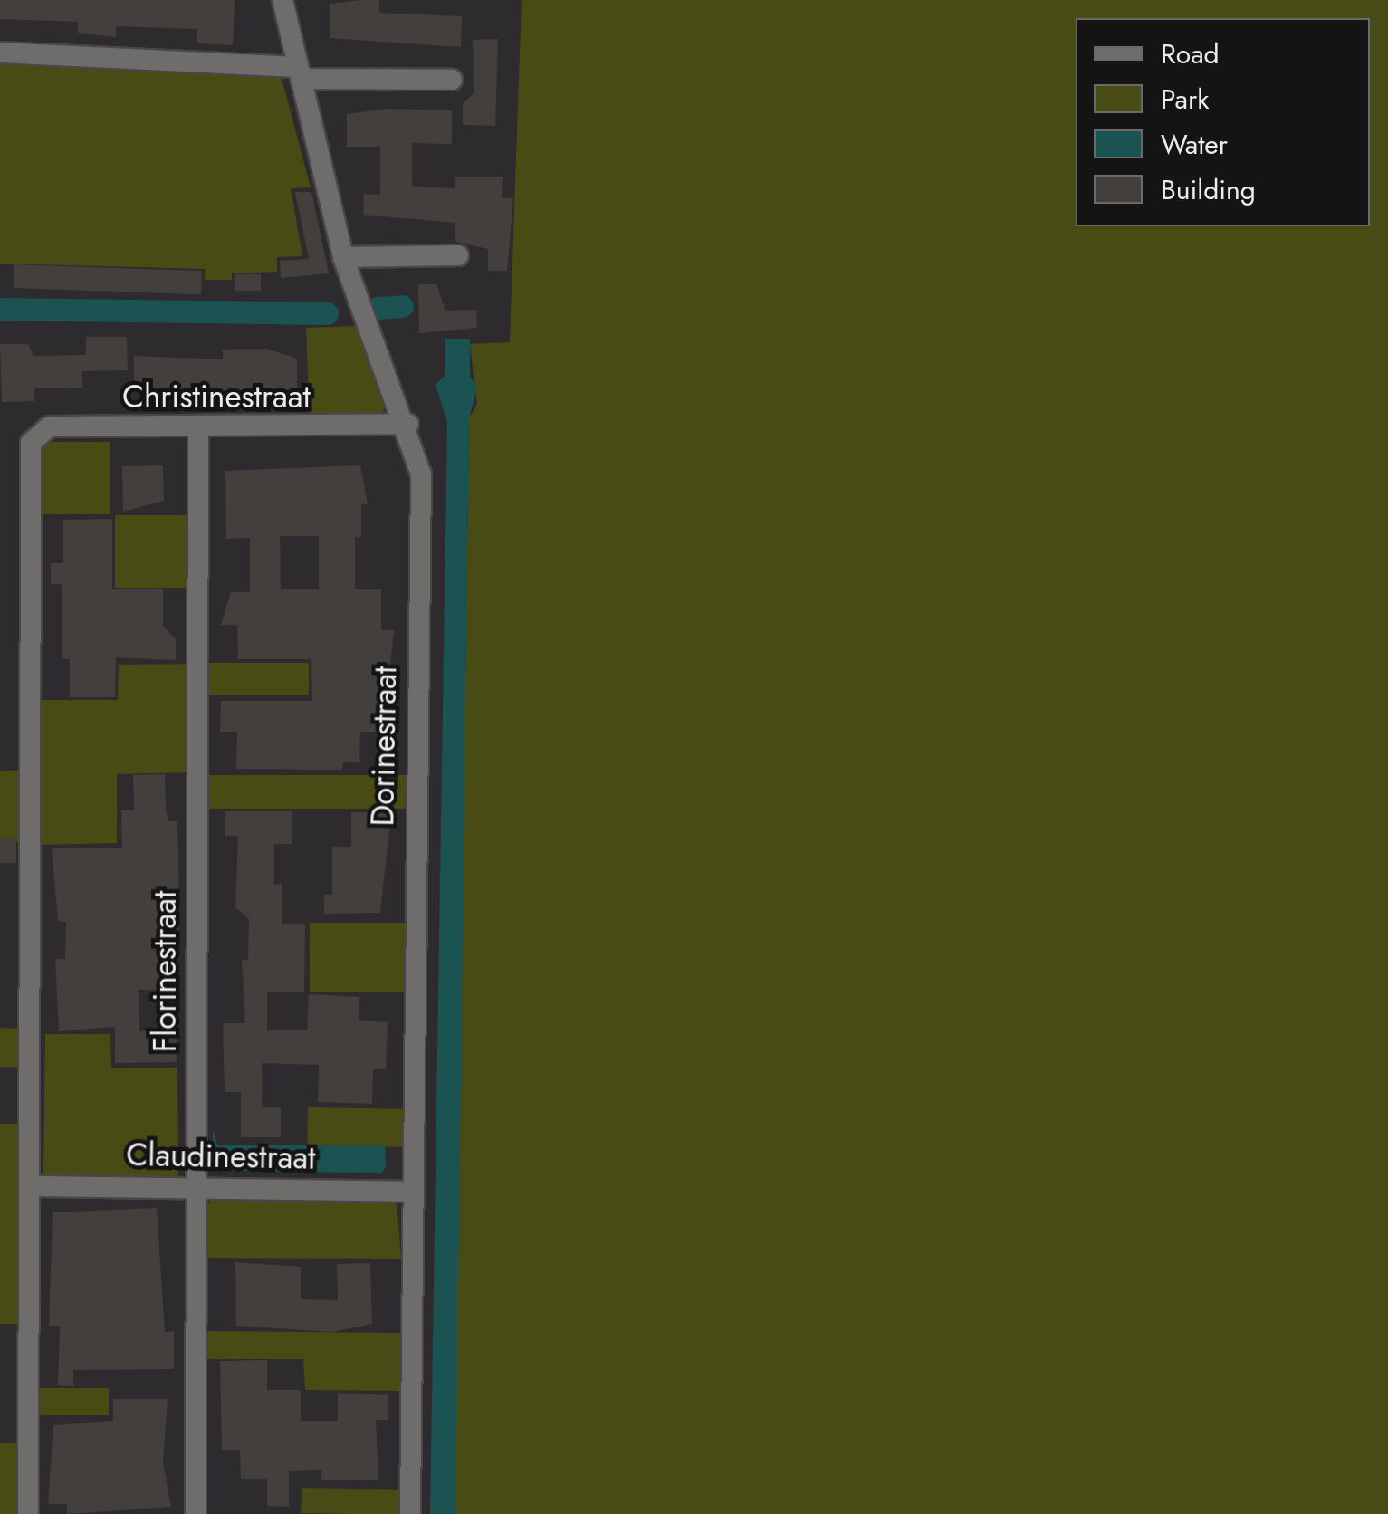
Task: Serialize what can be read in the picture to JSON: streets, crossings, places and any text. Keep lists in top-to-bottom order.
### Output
{
  "streets": {
    "street": [
      "Christinestraat",
      "Dorinestraat",
      "Florinestraat",
      "Claudinestraat"
    ]
  },
  "crossings": [
    ["Christinestraat", "Dorinestraat"],
    ["Christinestraat", "Florinestraat"],
    ["Christinestraat", "Claudinestraat"],
    ["Dorinestraat", "Claudinestraat"],
    ["Florinestraat", "Claudinestraat"]
  ],
  "legend": [
    "Road",
    "Park",
    "Water",
    "Building"
  ]
}
